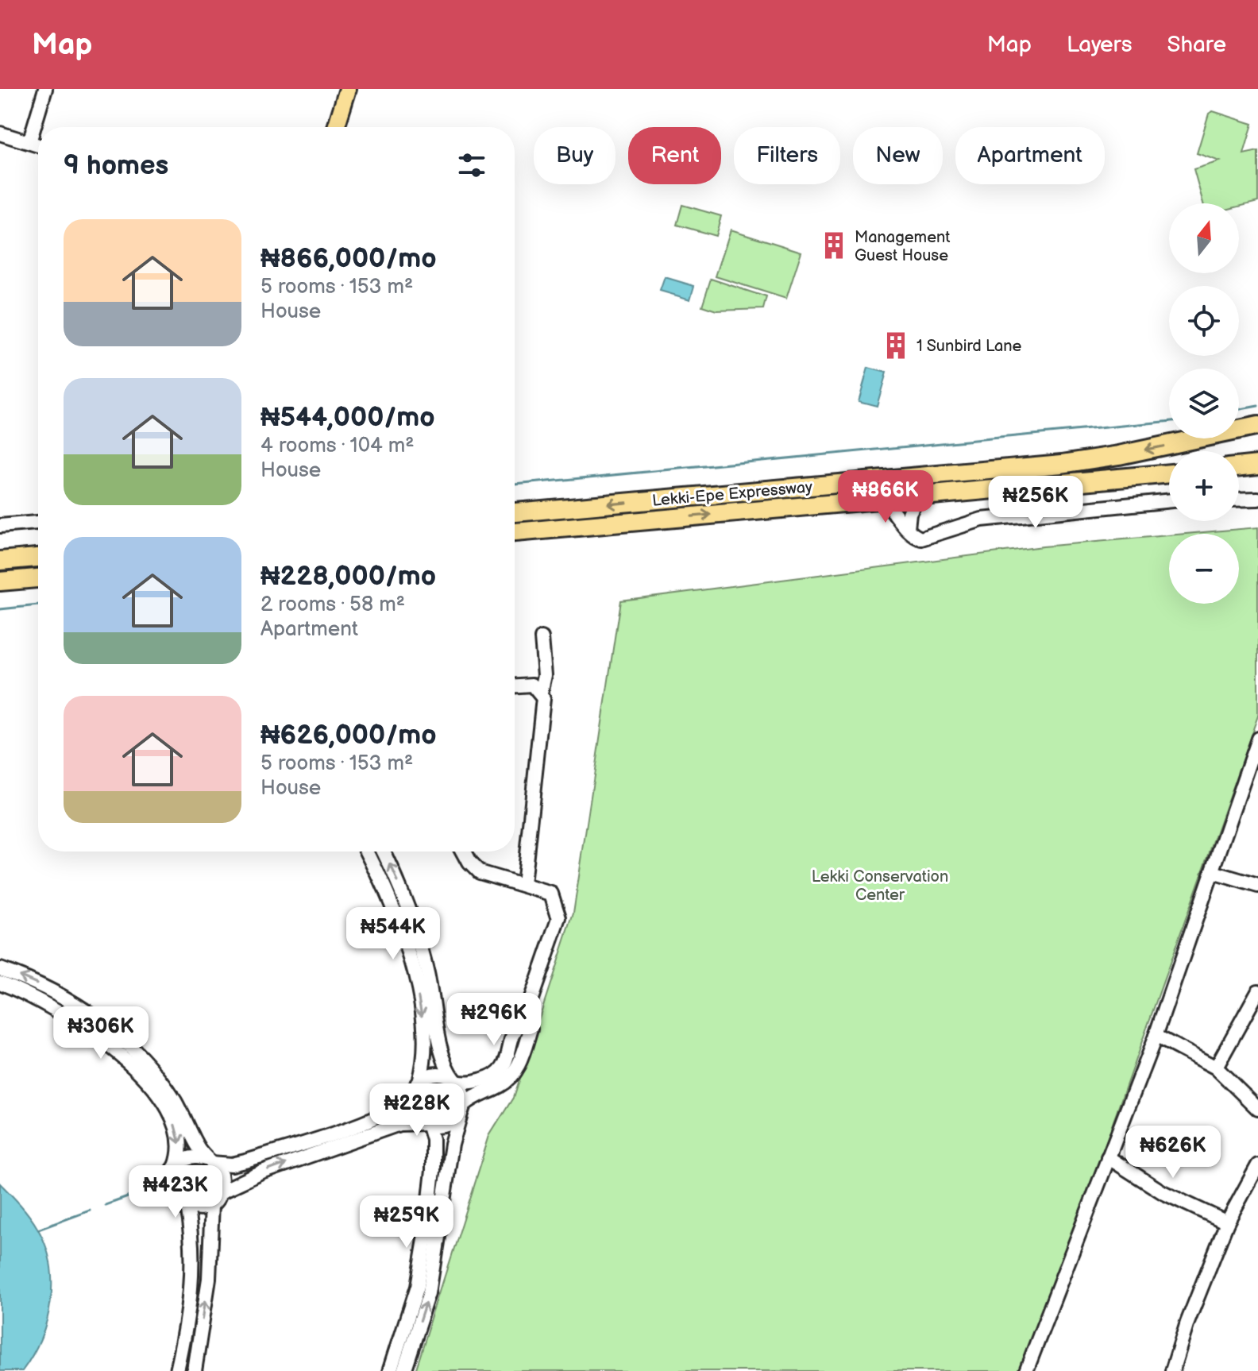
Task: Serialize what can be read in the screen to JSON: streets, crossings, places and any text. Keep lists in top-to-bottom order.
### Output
{
  "streets": {
    "highway": ["Lekki-Epe Expressway"]
  },
  "parks": ["Lekki Conservation Center"],
  "places": {
    "building": ["Management Guest House", "1 Sunbird Lane"]
  },
  "north": "top",
  "page": {
    "header": "Map",
    "nav": ["Map", "Layers", "Share"],
    "chip": [
      "Buy",
      "Rent",
      "Filters",
      "New",
      "Apartment"
    ],
    "heading": "9 homes",
    "map_buttons": ["+", "−"],
    "list": [
      {
        "name": "₦866,000/mo",
        "note": "5 rooms · 153 m² · House"
      },
      {
        "name": "₦544,000/mo",
        "note": "4 rooms · 104 m² · House"
      },
      {
        "name": "₦228,000/mo",
        "note": "2 rooms · 58 m² · Apartment"
      },
      {
        "name": "₦626,000/mo",
        "note": "5 rooms · 153 m² · House"
      }
    ],
    "price": [
      "₦866K",
      "₦256K",
      "₦544K",
      "₦296K",
      "₦306K",
      "₦228K",
      "₦626K",
      "₦423K",
      "₦259K"
    ]
  }
}
